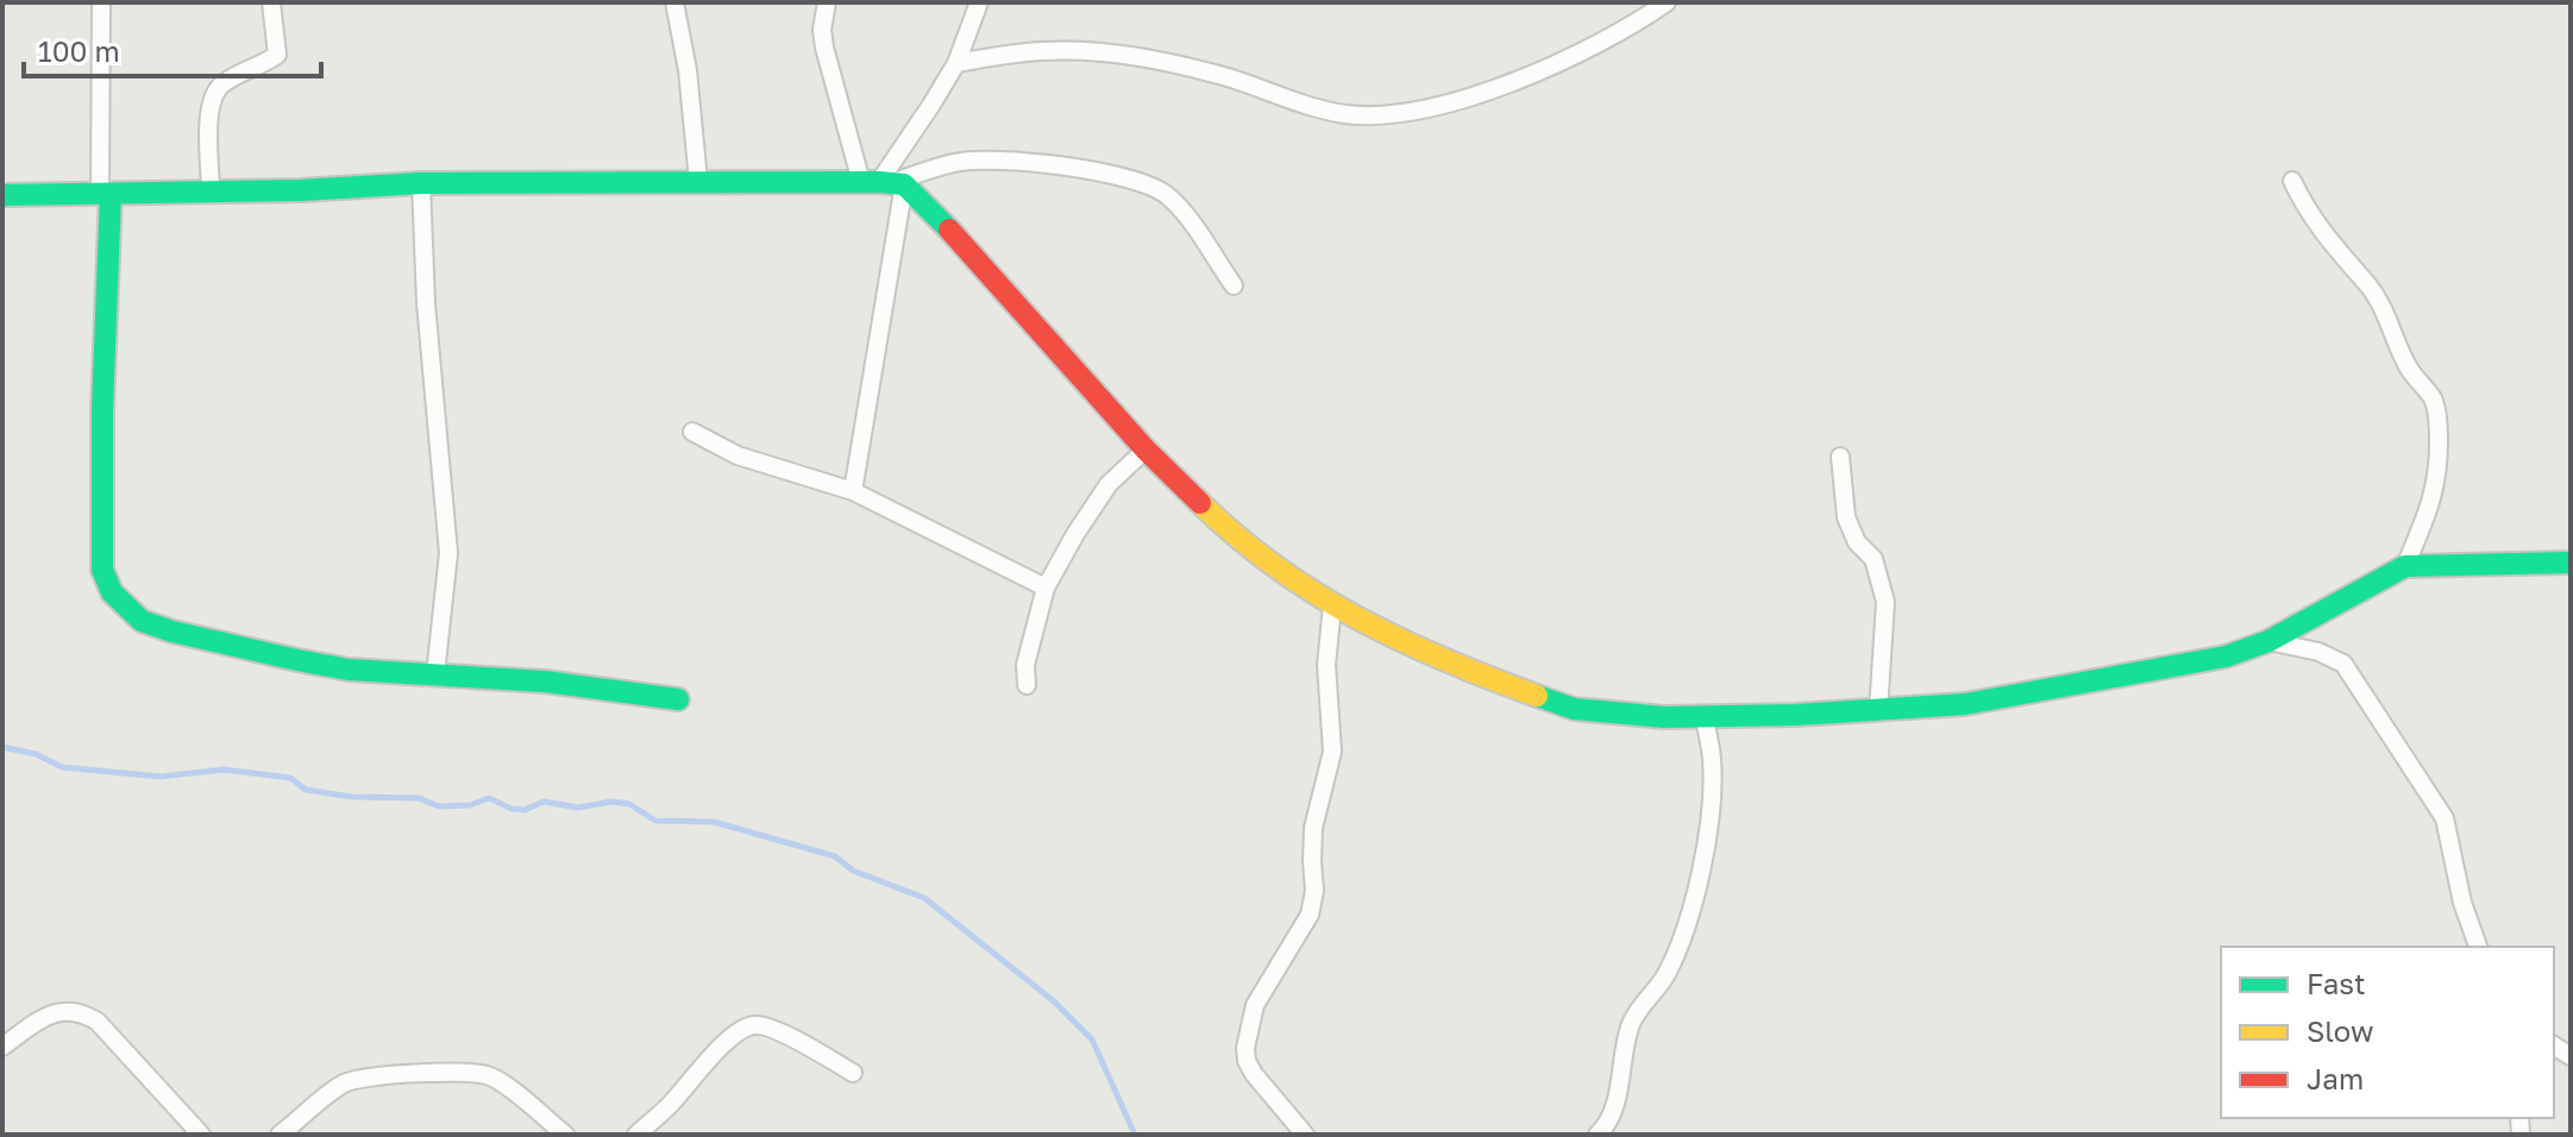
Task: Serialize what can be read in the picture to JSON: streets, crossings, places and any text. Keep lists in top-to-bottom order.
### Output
{
  "legend": ["Fast", "Slow", "Jam"],
  "scale_bar": "100 m"
}
